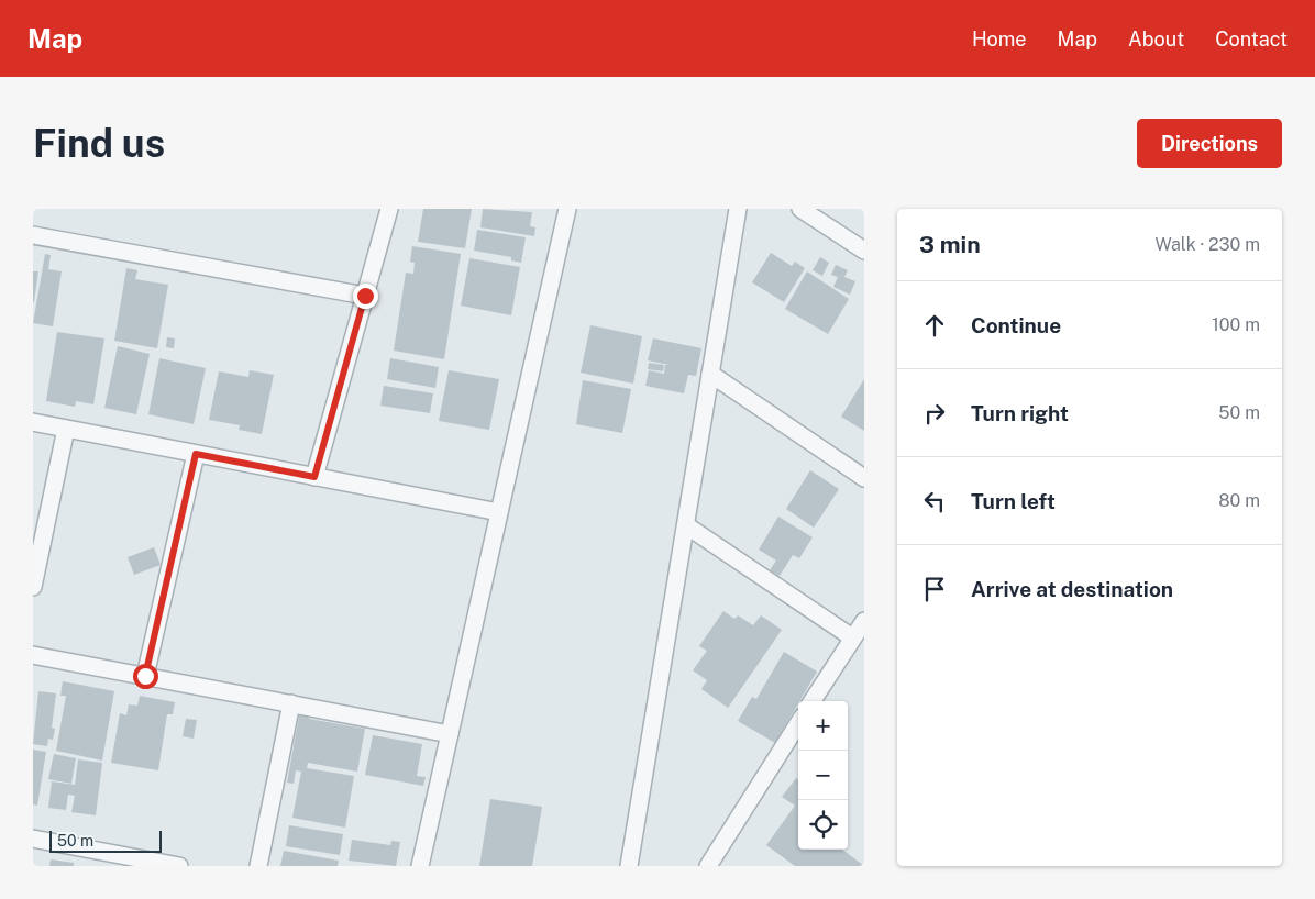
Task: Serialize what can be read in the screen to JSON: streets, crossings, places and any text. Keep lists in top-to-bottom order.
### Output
{
  "scale_bar": "50 m",
  "page": {
    "header": "Map",
    "nav": [
      "Home",
      "Map",
      "About",
      "Contact"
    ],
    "buttons": "Directions",
    "title": "Find us",
    "heading": ["3 min", "Walk · 230 m"],
    "list": [
      ["Continue", "100 m"],
      ["Turn right", "50 m"],
      ["Turn left", "80 m"],
      "Arrive at destination"
    ],
    "map_buttons": ["+", "−"],
    "scale": "50 m"
  }
}
